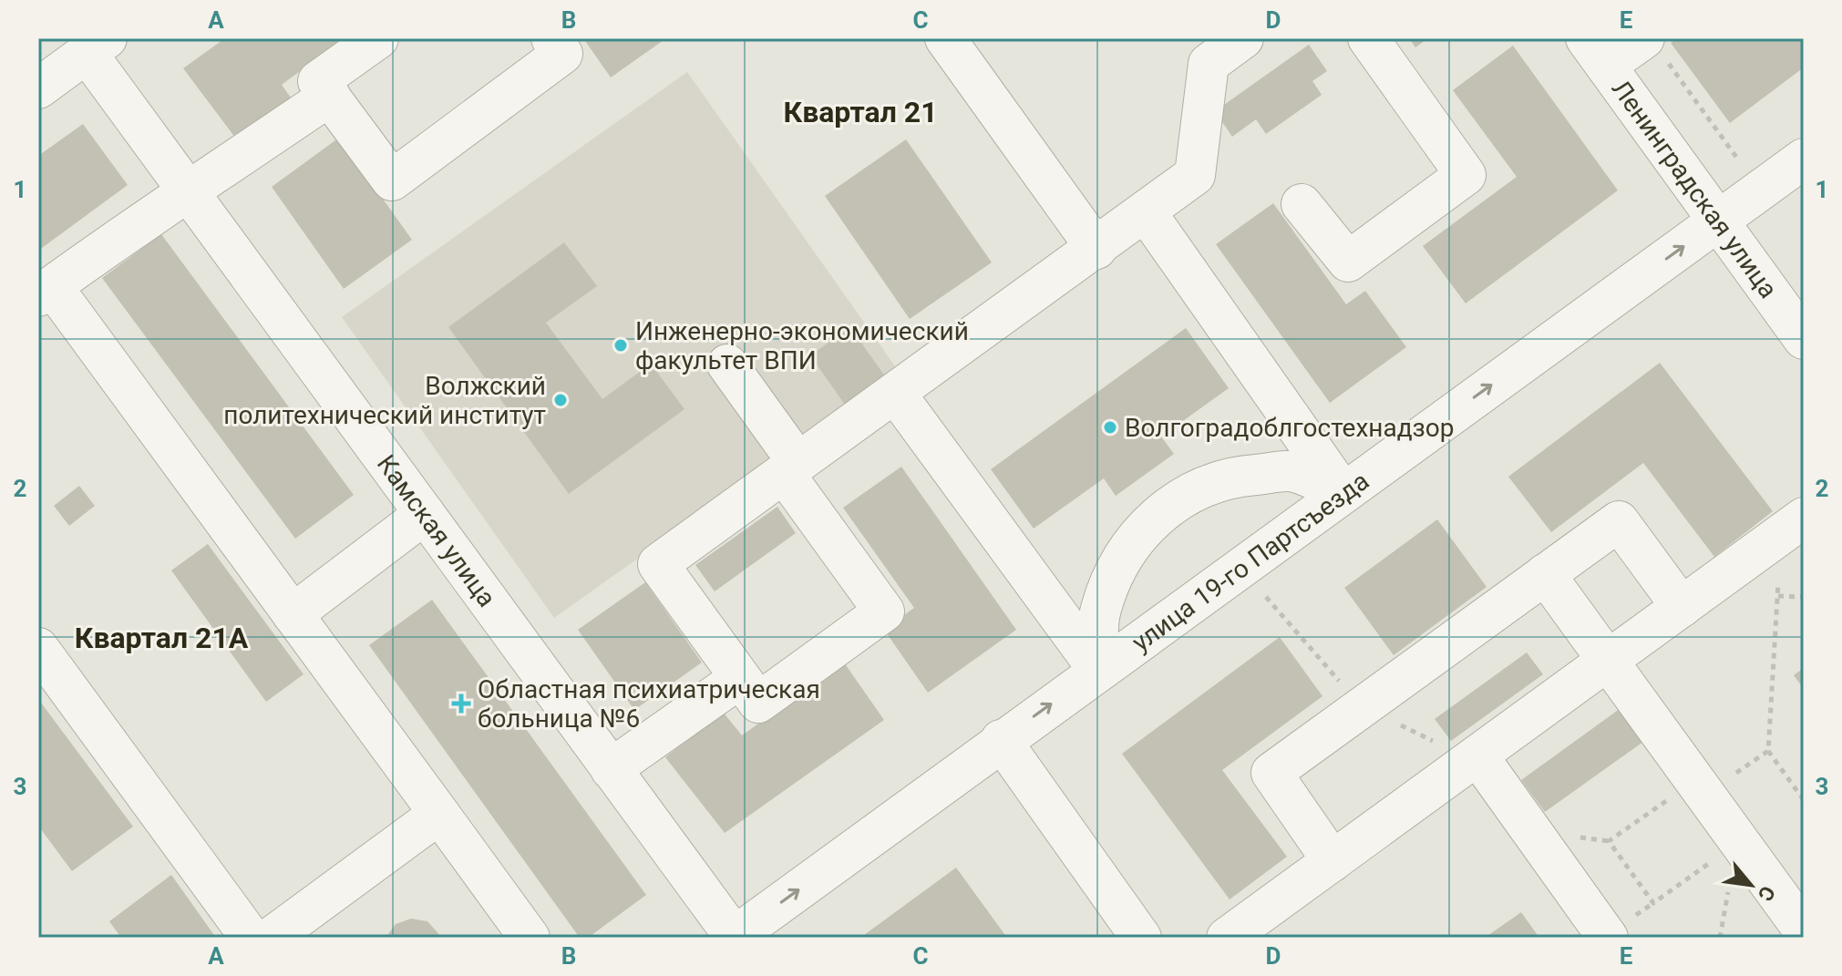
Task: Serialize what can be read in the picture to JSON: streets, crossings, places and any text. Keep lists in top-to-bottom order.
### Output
{
  "streets": {
    "street": ["Ленинградская улица", "Камская улица", "улица 19-го Партсъезда"]
  },
  "crossings": [
    ["Ленинградская улица", "улица 19-го Партсъезда"],
    ["Камская улица", "улица 19-го Партсъезда"]
  ],
  "districts": ["Квартал 21", "Квартал 21А"],
  "places": {
    "other": ["Инженерно-экономический факультет ВПИ", "Волжский политехнический институт", "Волгоградоблгостехнадзор"],
    "health": ["Областная психиатрическая больница №6"]
  },
  "north": "bottom right",
  "grid": {
    "columns": [
      "A",
      "B",
      "C",
      "D",
      "E"
    ],
    "rows": ["1", "2", "3"]
  }
}
